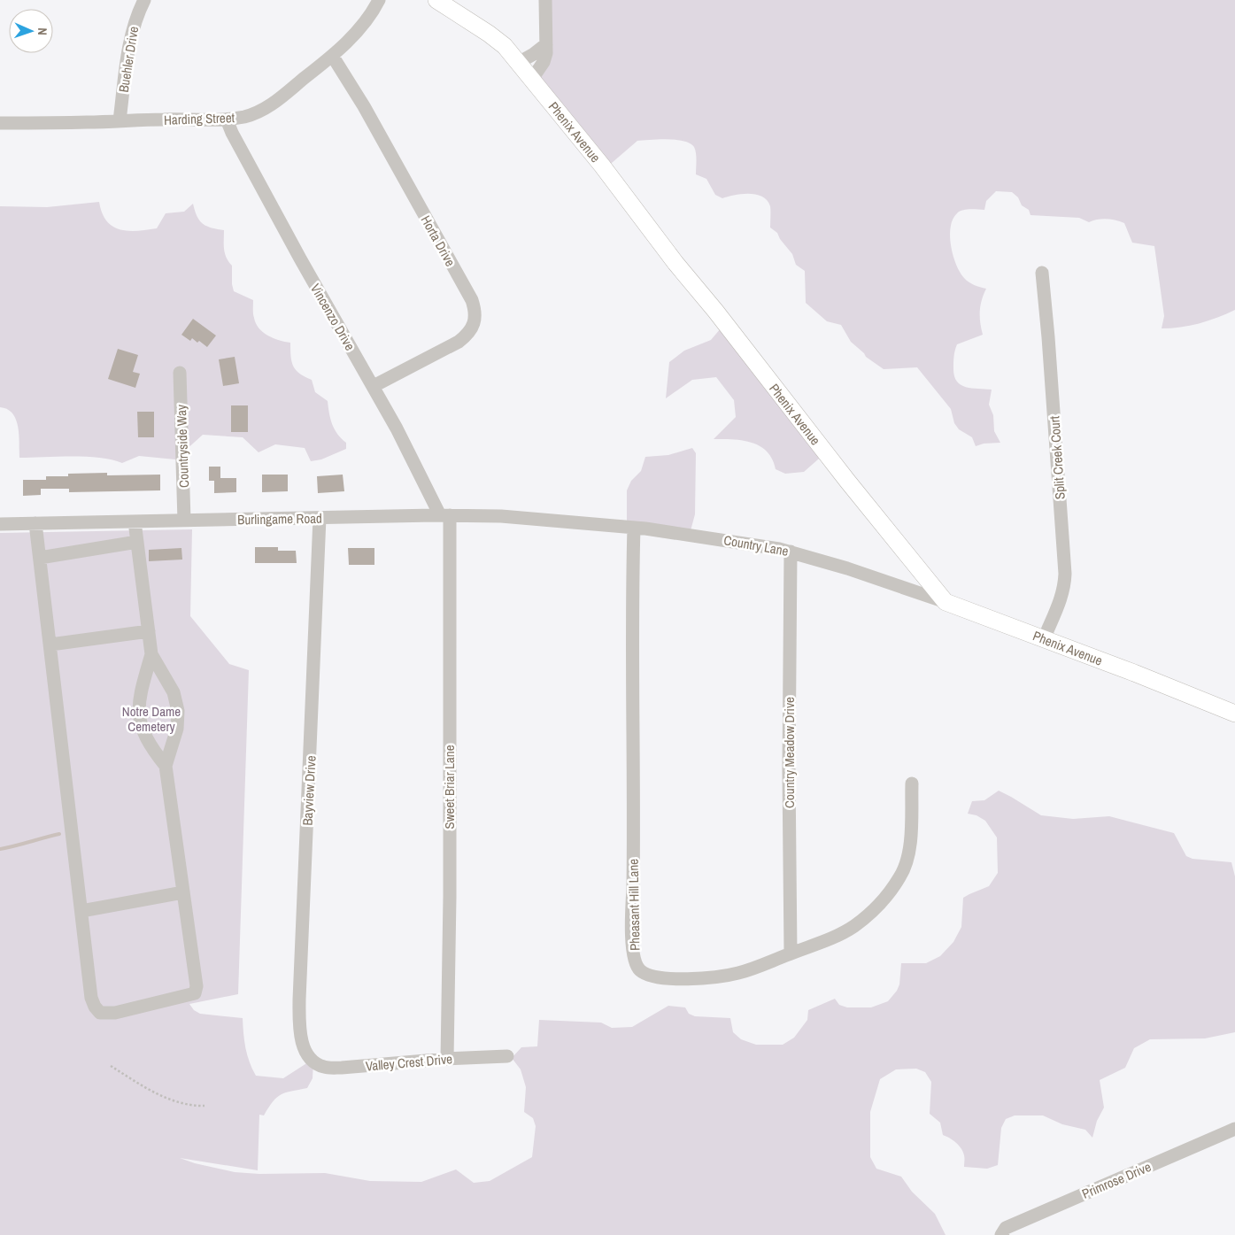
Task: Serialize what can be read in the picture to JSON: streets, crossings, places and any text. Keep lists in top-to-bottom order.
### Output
{
  "streets": {
    "main road": ["Phenix Avenue"],
    "street": [
      "Buehler Drive",
      "Harding Street",
      "Horta Drive",
      "Vincenzo Drive",
      "Countryside Way",
      "Split Creek Court",
      "Burlingame Road",
      "Country Lane",
      "Country Meadow Drive",
      "Sweet Briar Lane",
      "Bayview Drive",
      "Pheasant Hill Lane",
      "Valley Crest Drive",
      "Primrose Drive"
    ]
  },
  "crossings": [
    ["Buehler Drive", "Harding Street"],
    ["Harding Street", "Horta Drive"],
    ["Harding Street", "Vincenzo Drive"],
    ["Phenix Avenue", "Split Creek Court"],
    ["Phenix Avenue", "Country Lane"],
    ["Horta Drive", "Vincenzo Drive"],
    ["Vincenzo Drive", "Burlingame Road"],
    ["Vincenzo Drive", "Sweet Briar Lane"],
    ["Countryside Way", "Burlingame Road"],
    ["Burlingame Road", "Country Lane"],
    ["Burlingame Road", "Sweet Briar Lane"],
    ["Burlingame Road", "Bayview Drive"],
    ["Country Lane", "Country Meadow Drive"],
    ["Country Lane", "Pheasant Hill Lane"],
    ["Country Meadow Drive", "Pheasant Hill Lane"],
    ["Sweet Briar Lane", "Valley Crest Drive"],
    ["Bayview Drive", "Valley Crest Drive"]
  ],
  "parks": ["Notre Dame Cemetery"],
  "north": "right"
}
